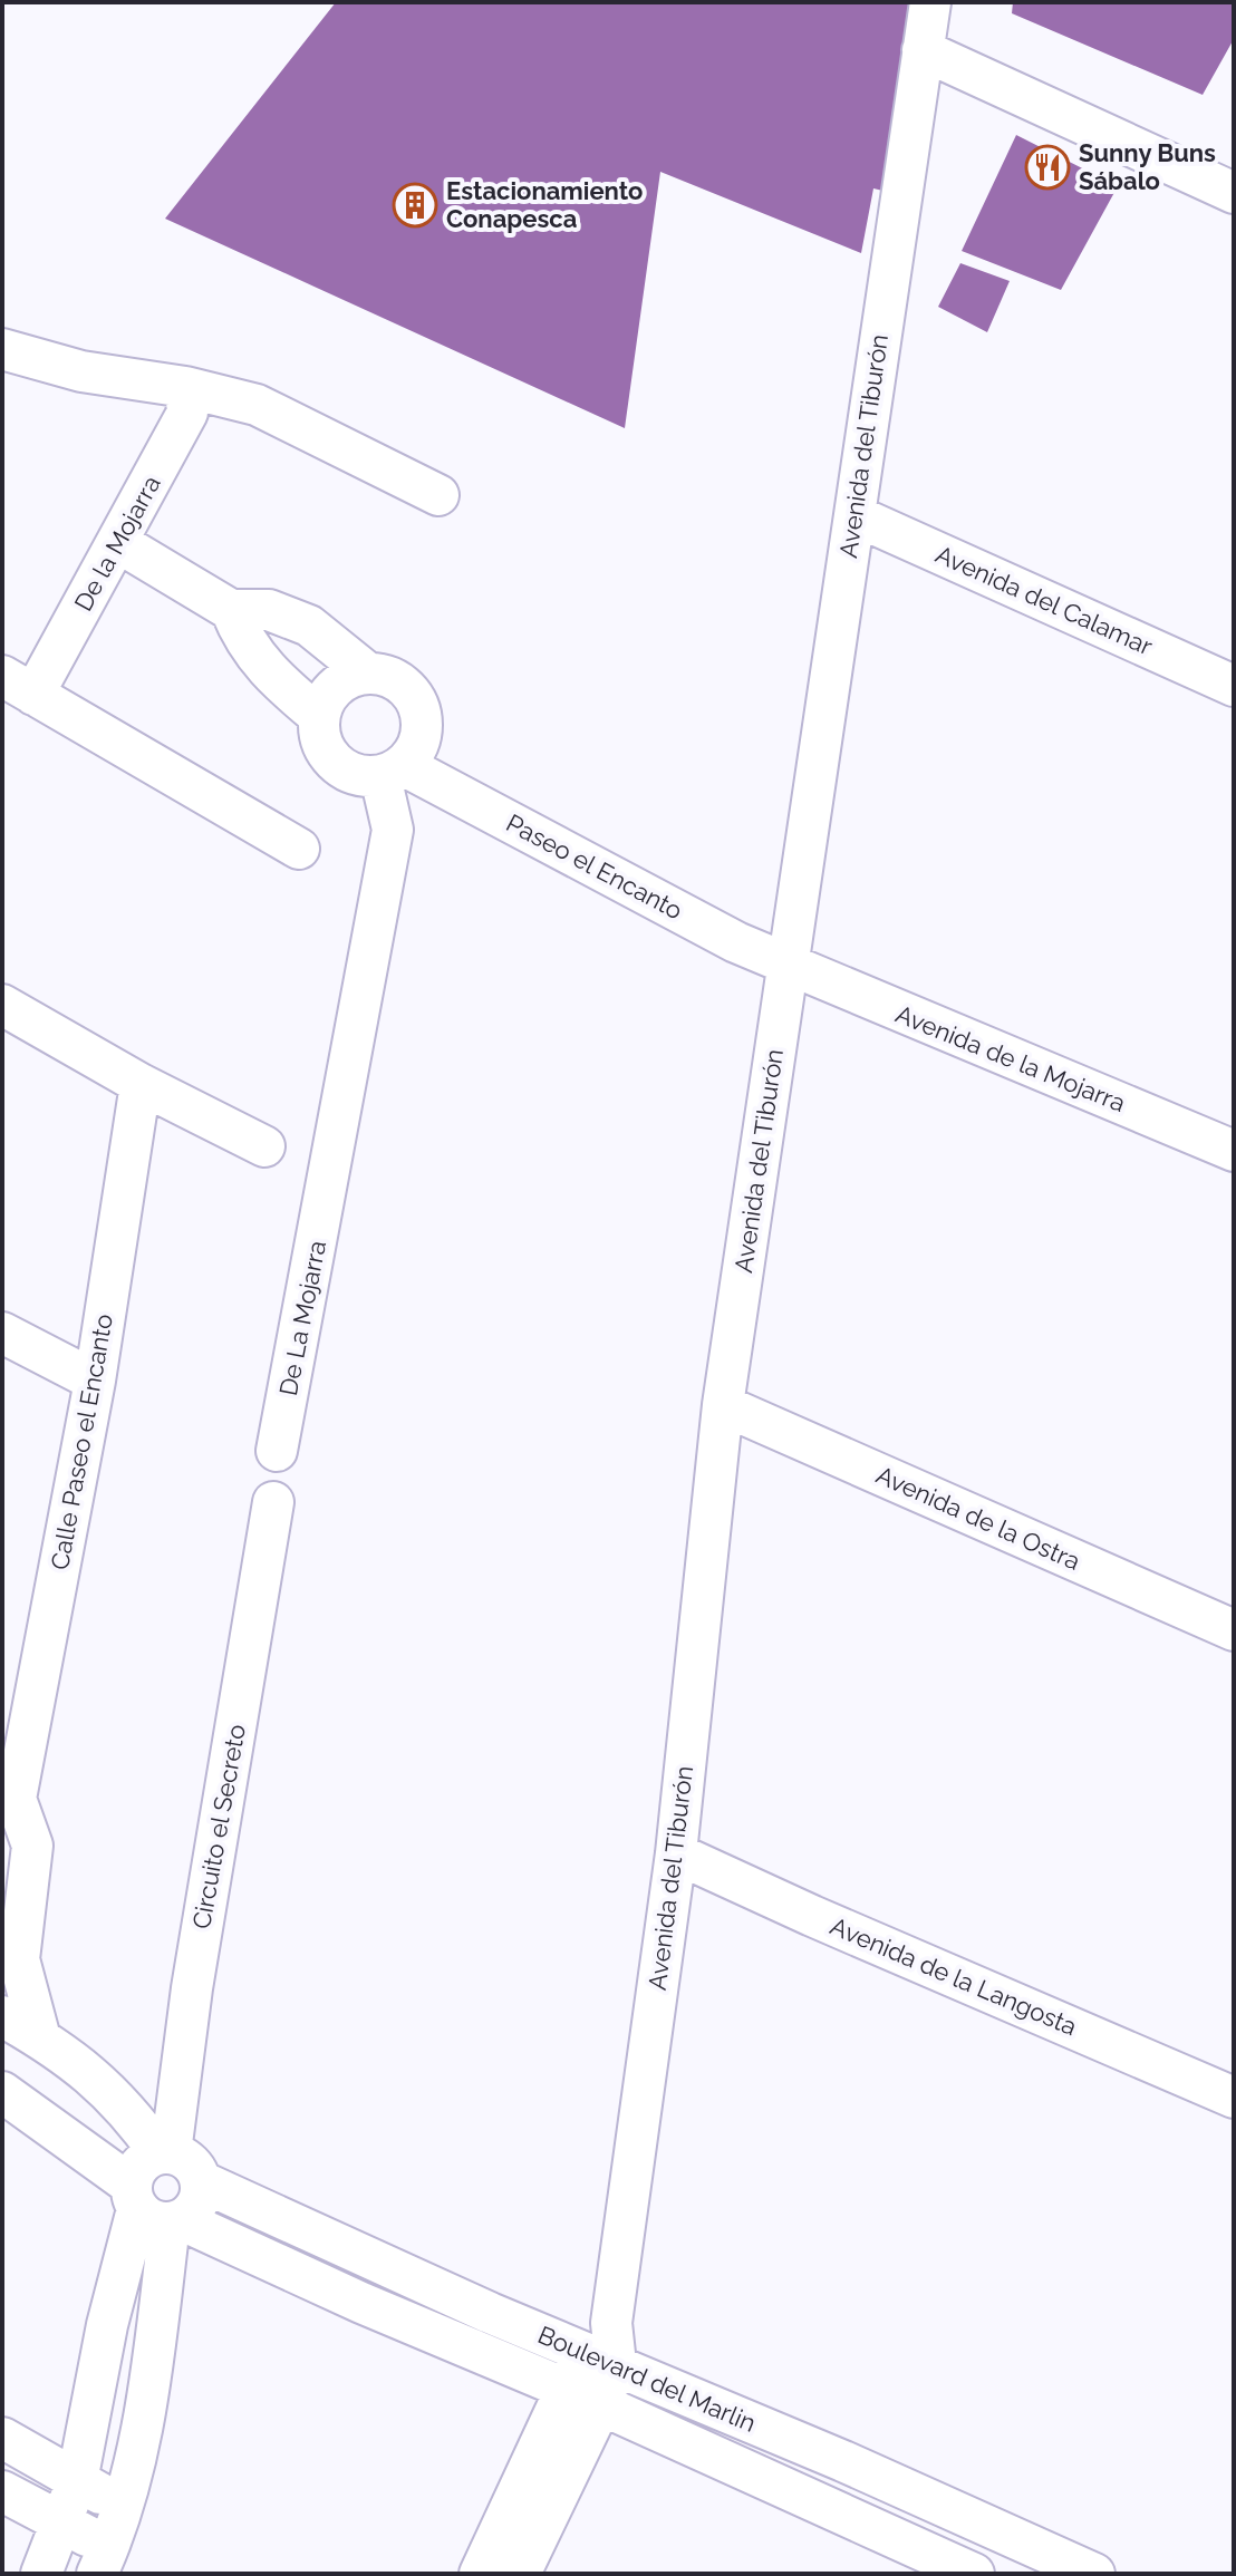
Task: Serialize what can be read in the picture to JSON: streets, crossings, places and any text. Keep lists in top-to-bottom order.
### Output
{
  "streets": {
    "street": [
      "Avenida del Tiburón",
      "De la Mojarra",
      "Avenida del Calamar",
      "Paseo el Encanto",
      "Avenida de la Mojarra",
      "De La Mojarra",
      "Calle Paseo el Encanto",
      "Avenida de la Ostra",
      "Circuito el Secreto",
      "Avenida de la Langosta",
      "Boulevard del Marlin"
    ]
  },
  "crossings": [
    ["Avenida del Tiburón", "Avenida del Calamar"],
    ["Avenida del Tiburón", "Paseo el Encanto"],
    ["Avenida del Tiburón", "Avenida de la Mojarra"],
    ["Avenida del Tiburón", "Avenida de la Ostra"],
    ["Avenida del Tiburón", "Avenida de la Langosta"],
    ["Avenida del Tiburón", "Boulevard del Marlin"],
    ["Paseo el Encanto", "Avenida de la Mojarra"],
    ["Paseo el Encanto", "De La Mojarra"],
    ["Circuito el Secreto", "Boulevard del Marlin"]
  ],
  "places": {
    "restaurant": ["Sunny Buns Sábalo"],
    "building": ["Estacionamiento Conapesca"]
  }
}
